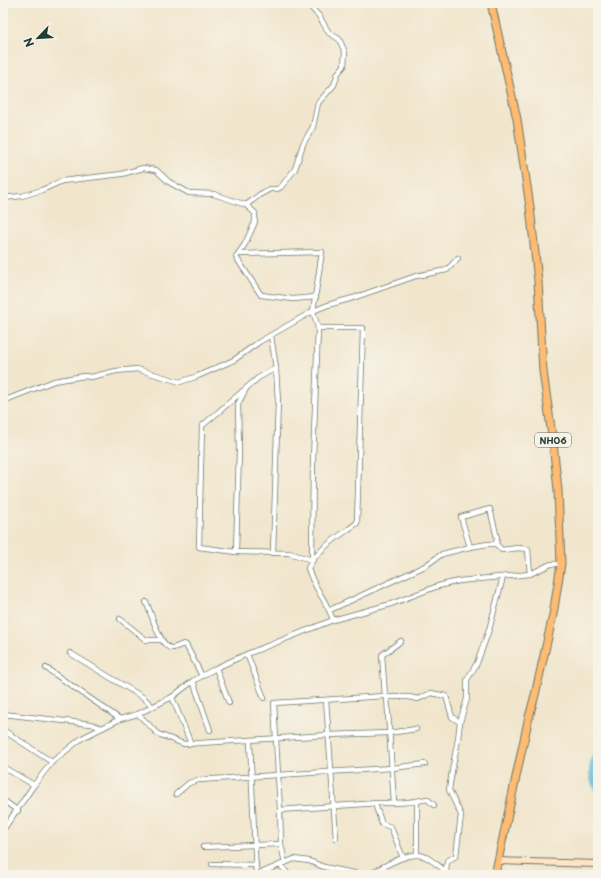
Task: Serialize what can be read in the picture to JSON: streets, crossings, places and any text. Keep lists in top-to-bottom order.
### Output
{
  "streets": {
    "main road": ["NH06"]
  },
  "north": "bottom left"
}
